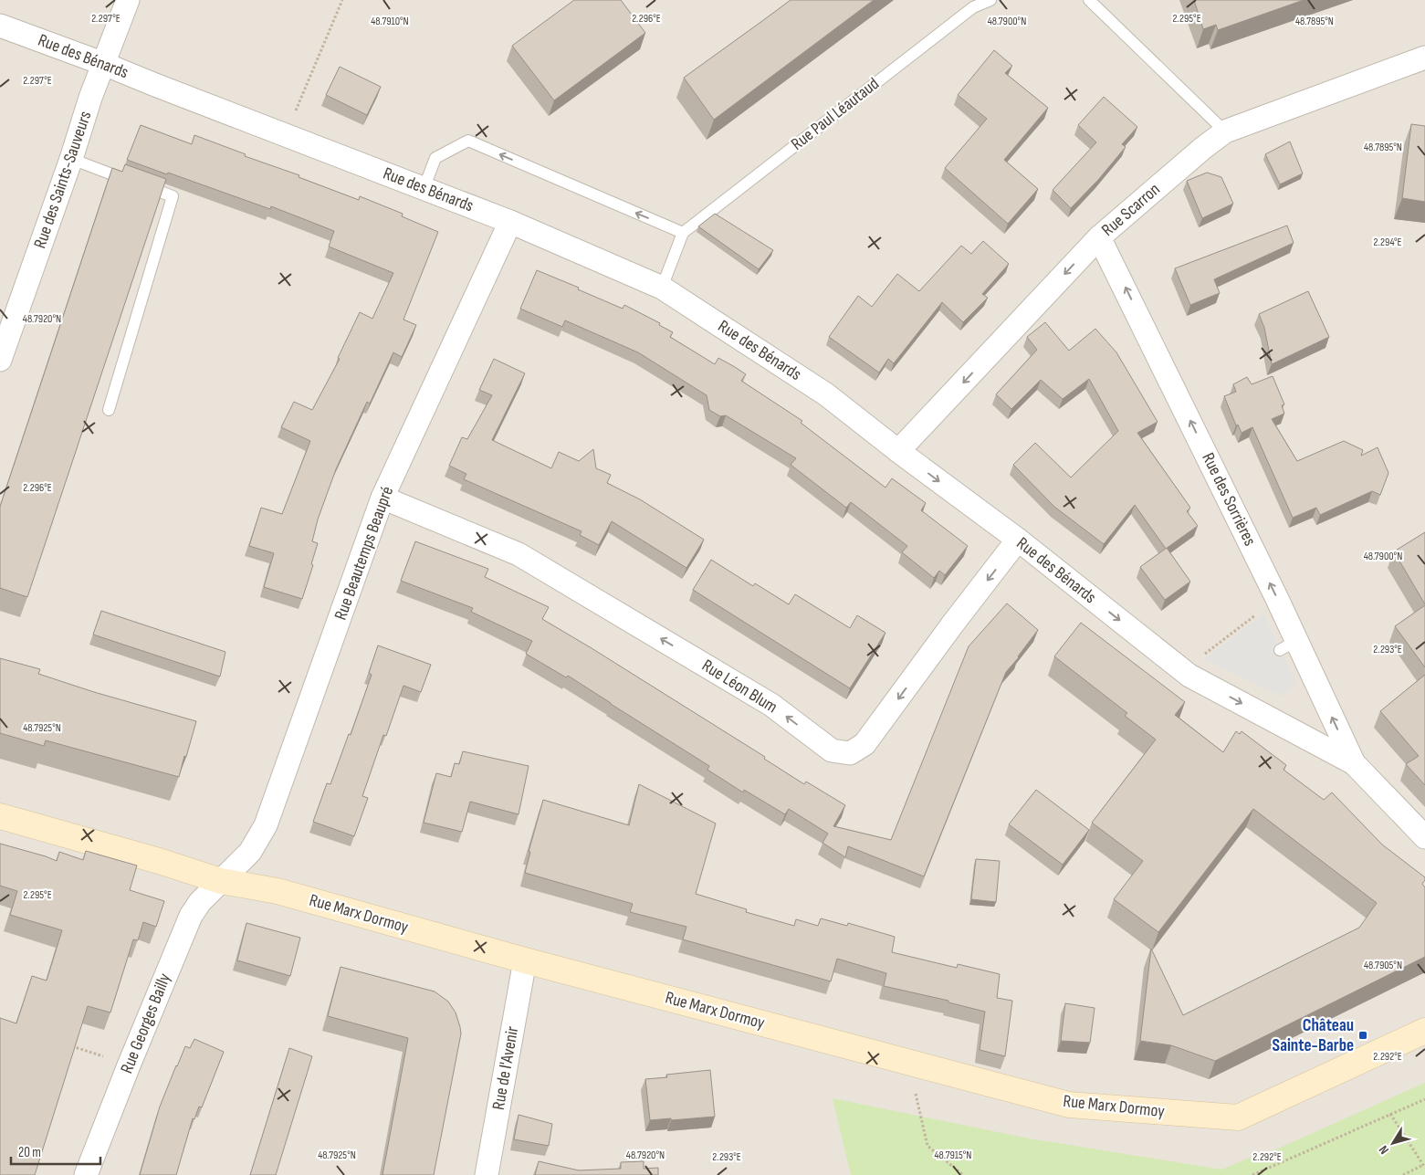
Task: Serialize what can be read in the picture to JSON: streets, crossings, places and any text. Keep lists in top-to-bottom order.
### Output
{
  "streets": {
    "main road": ["Rue Marx Dormoy"],
    "street": [
      "Rue des Bénards",
      "Rue des Saints-Sauveurs",
      "Rue Scarron",
      "Rue des Sorrières",
      "Rue Beautemps Beaupré",
      "Rue Léon Blum",
      "Rue Georges Bailly",
      "Rue de l'Avenir"
    ],
    "lane": ["Rue Paul Léautaud"]
  },
  "crossings": [
    ["Rue des Bénards", "Rue des Saints-Sauveurs"],
    ["Rue des Bénards", "Rue Scarron"],
    ["Rue des Bénards", "Rue des Sorrières"],
    ["Rue des Bénards", "Rue Beautemps Beaupré"],
    ["Rue des Bénards", "Rue Léon Blum"],
    ["Rue Scarron", "Rue des Sorrières"],
    ["Rue Beautemps Beaupré", "Rue Léon Blum"],
    ["Rue Beautemps Beaupré", "Rue Marx Dormoy"],
    ["Rue Beautemps Beaupré", "Rue Georges Bailly"],
    ["Rue Marx Dormoy", "Rue Georges Bailly"],
    ["Rue Marx Dormoy", "Rue de l'Avenir"]
  ],
  "one_way": ["Rue Scarron", "Rue des Sorrières"],
  "places": {
    "transit": ["Château Sainte-Barbe"]
  },
  "scale_bar": "20 m",
  "north": "bottom left",
  "coordinates": [
    "2.297°E",
    "2.296°E",
    "2.295°E",
    "48.7910°N",
    "48.7900°N",
    "48.7895°N",
    "2.294°E",
    "48.7920°N",
    "2.293°E",
    "48.7925°N",
    "48.7905°N",
    "2.292°E",
    "48.7915°N"
  ]
}
